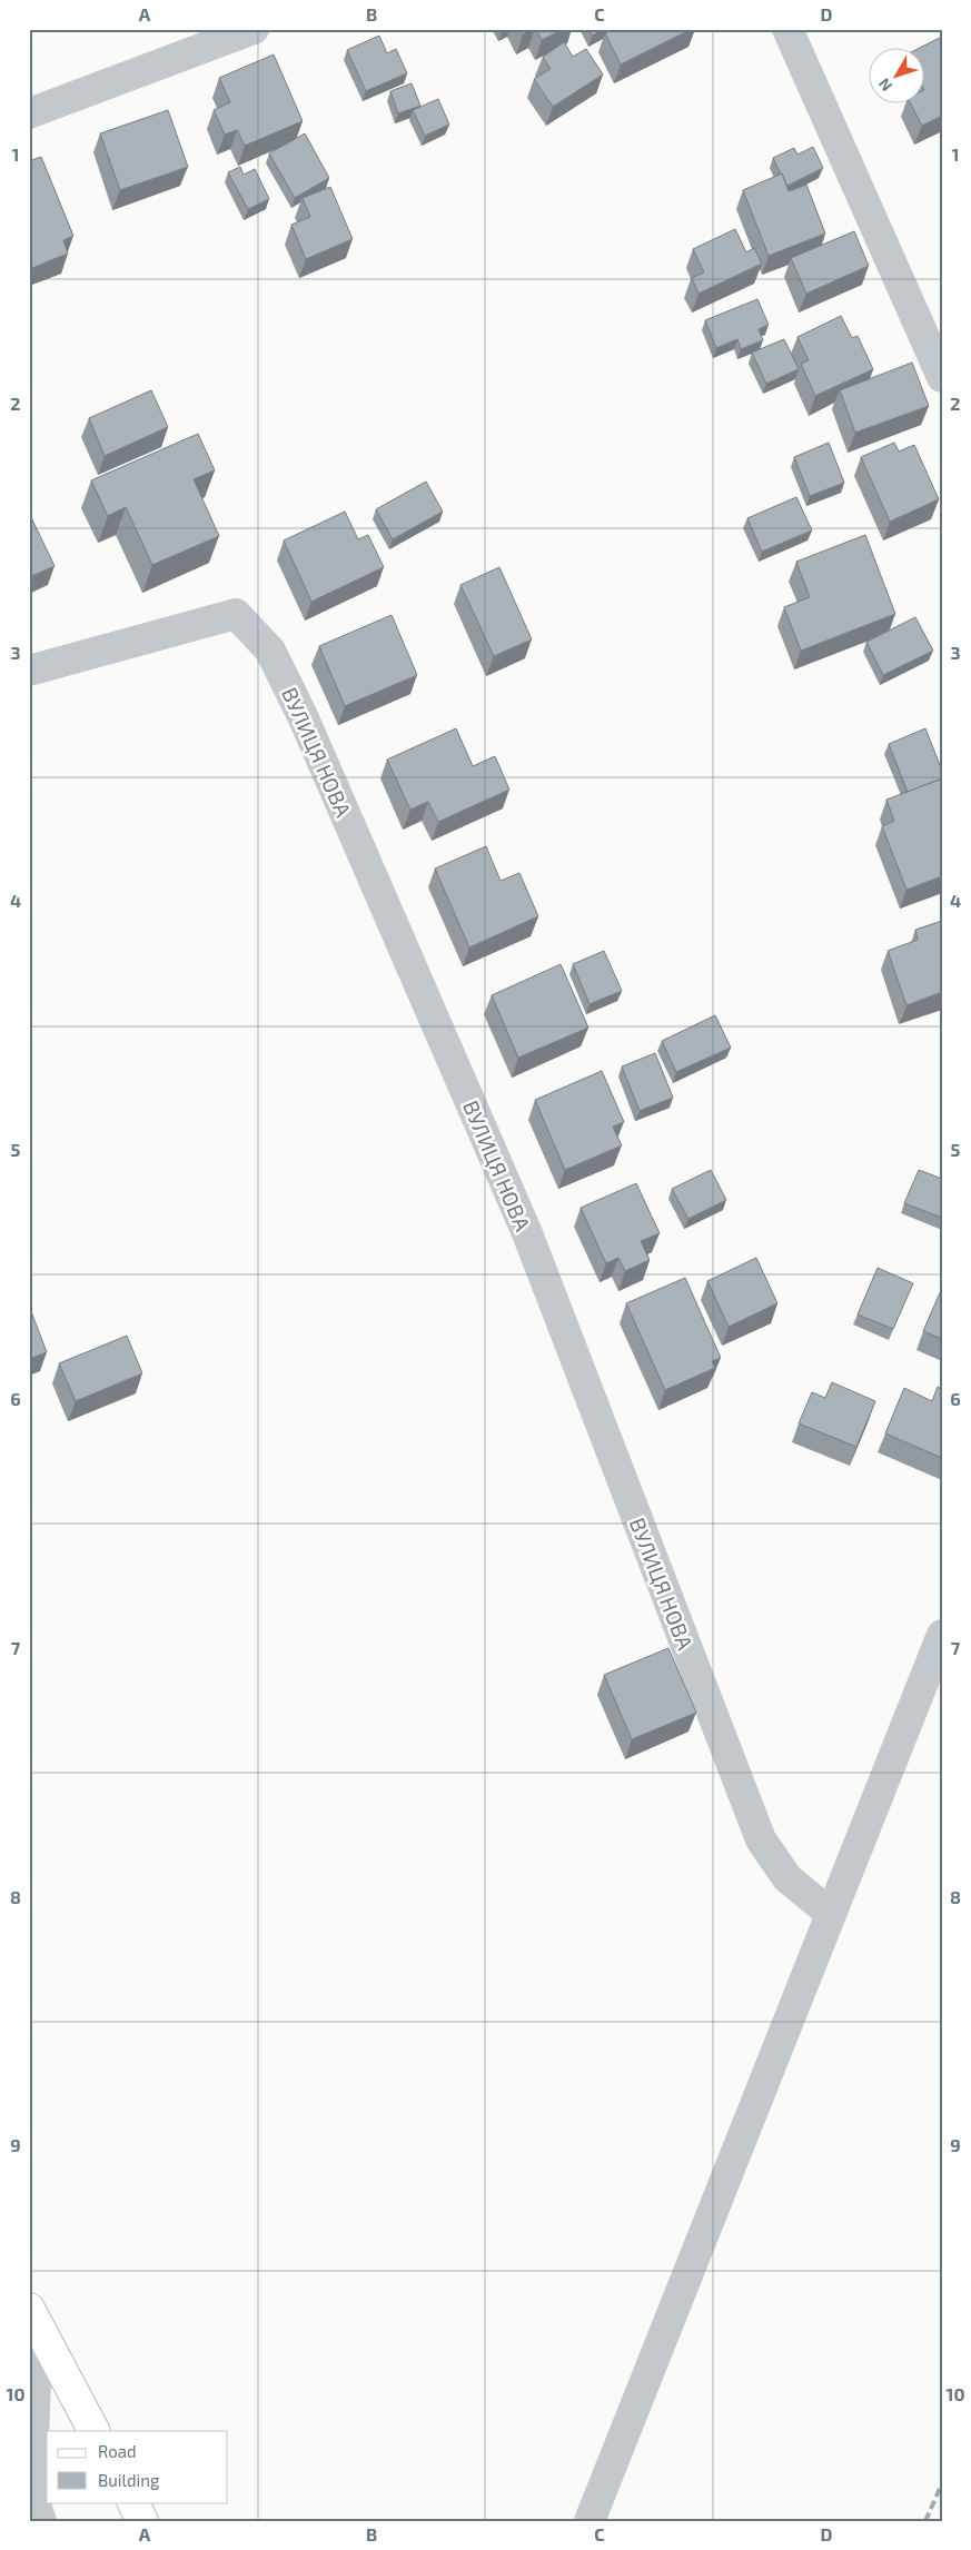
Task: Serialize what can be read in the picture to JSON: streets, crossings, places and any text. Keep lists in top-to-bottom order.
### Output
{
  "streets": {
    "street": ["ВУЛИЦЯ НОВА"]
  },
  "legend": ["Road", "Building"],
  "north": "bottom left",
  "grid": {
    "columns": [
      "A",
      "B",
      "C",
      "D"
    ],
    "rows": [
      "1",
      "2",
      "3",
      "4",
      "5",
      "6",
      "7",
      "8",
      "9",
      "10"
    ]
  }
}
